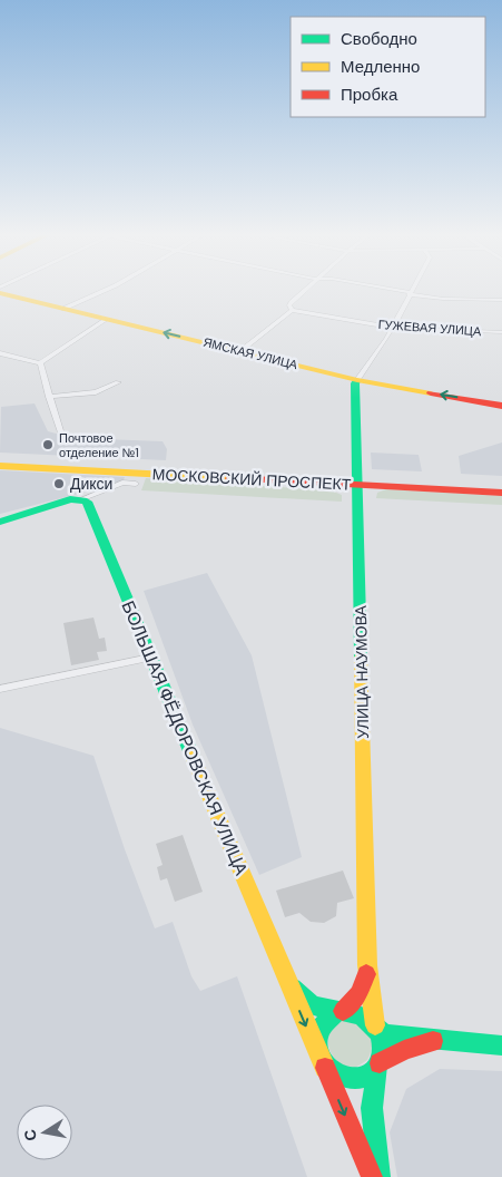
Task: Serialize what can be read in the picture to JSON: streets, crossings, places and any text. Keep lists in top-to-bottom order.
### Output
{
  "streets": {
    "main road": [
      "ЯМСКАЯ УЛИЦА",
      "МОСКОВСКИЙ ПРОСПЕКТ",
      "УЛИЦА НАУМОВА",
      "БОЛЬШАЯ ФЁДОРОВСКАЯ УЛИЦА"
    ],
    "street": ["ГУЖЕВАЯ УЛИЦА"]
  },
  "crossings": [
    ["ЯМСКАЯ УЛИЦА", "УЛИЦА НАУМОВА"],
    ["МОСКОВСКИЙ ПРОСПЕКТ", "УЛИЦА НАУМОВА"],
    ["УЛИЦА НАУМОВА", "БОЛЬШАЯ ФЁДОРОВСКАЯ УЛИЦА"]
  ],
  "one_way": ["ЯМСКАЯ УЛИЦА"],
  "places": ["Почтовое отделение №1", "Дикси"],
  "legend": ["Свободно", "Медленно", "Пробка"],
  "north": "left"
}
